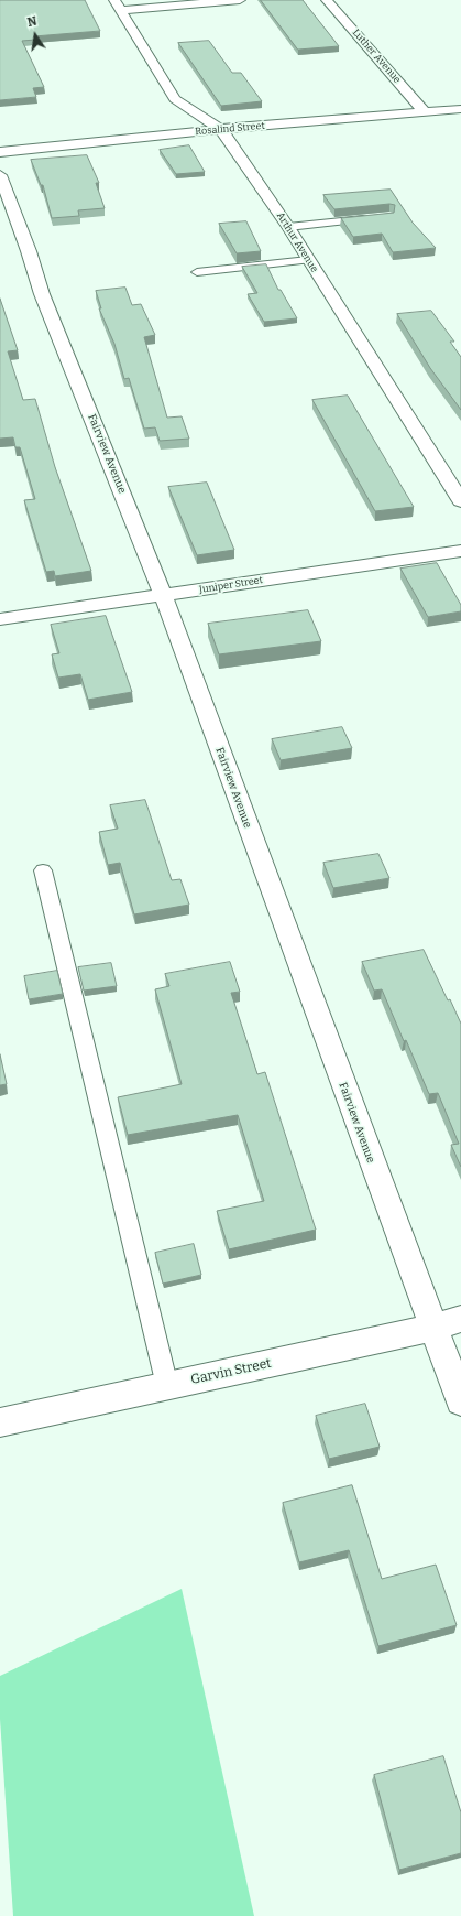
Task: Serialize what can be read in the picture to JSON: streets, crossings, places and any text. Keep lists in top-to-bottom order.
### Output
{
  "streets": {
    "street": [
      "Luther Avenue",
      "Rosalind Street",
      "Arthur Avenue",
      "Fairview Avenue",
      "Juniper Street",
      "Garvin Street"
    ]
  },
  "crossings": [
    ["Luther Avenue", "Rosalind Street"],
    ["Rosalind Street", "Arthur Avenue"],
    ["Fairview Avenue", "Juniper Street"],
    ["Fairview Avenue", "Garvin Street"]
  ],
  "north": "top"
}
